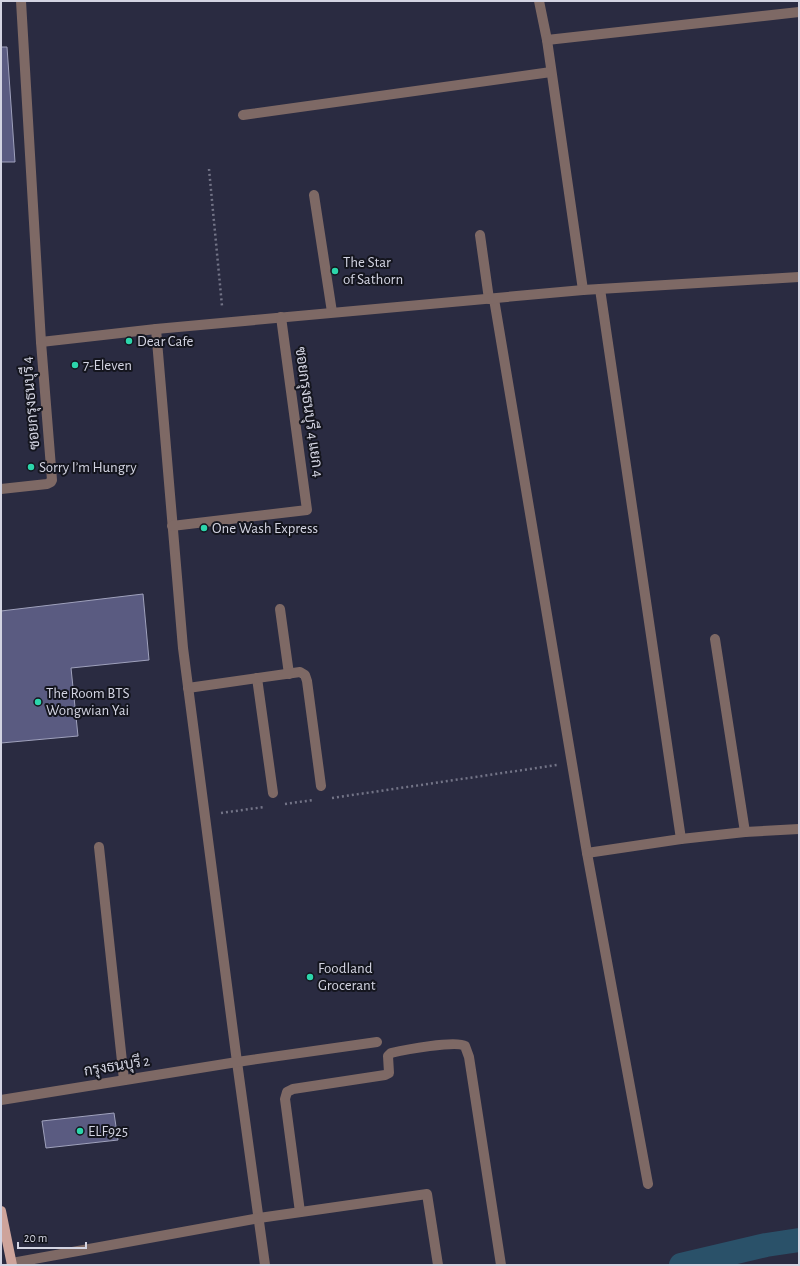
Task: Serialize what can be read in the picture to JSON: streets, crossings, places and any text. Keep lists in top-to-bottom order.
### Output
{
  "streets": {
    "street": ["ซอยกรุงธนบุรี 4", "ซอยกรุงธนบุรี 4 แยก 4", "กรุงธนบุรี 2"]
  },
  "places": [
    "The Star of Sathorn",
    "Dear Cafe",
    "7-Eleven",
    "Sorry I’m Hungry",
    "One Wash Express",
    "The Room BTS Wongwian Yai",
    "Foodland Grocerant",
    "ELF925"
  ],
  "scale_bar": "20 m"
}
